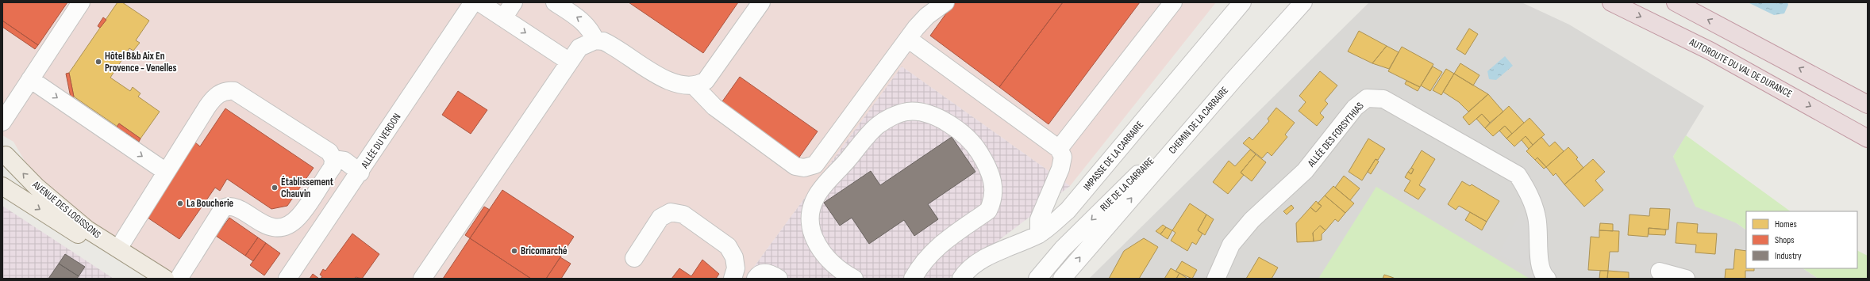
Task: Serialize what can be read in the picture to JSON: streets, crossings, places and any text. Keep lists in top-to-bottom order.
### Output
{
  "streets": {
    "highway": ["AUTOROUTE DU VAL DE DURANCE"],
    "main road": ["AVENUE DES LOGISSONS"],
    "street": [
      "CHEMIN DE LA CARRAIRE",
      "ALLÉE DES FORSYTHIAS",
      "ALLÉE DU VERDON",
      "IMPASSE DE LA CARRAIRE",
      "RUE DE LA CARRAIRE"
    ]
  },
  "crossings": [
    ["CHEMIN DE LA CARRAIRE", "RUE DE LA CARRAIRE"]
  ],
  "places": [
    "Hôtel B&b Aix En Provence - Venelles",
    "Établissement Chauvin",
    "La Boucherie",
    "Bricomarché"
  ],
  "legend": ["Homes", "Shops", "Industry"]
}
